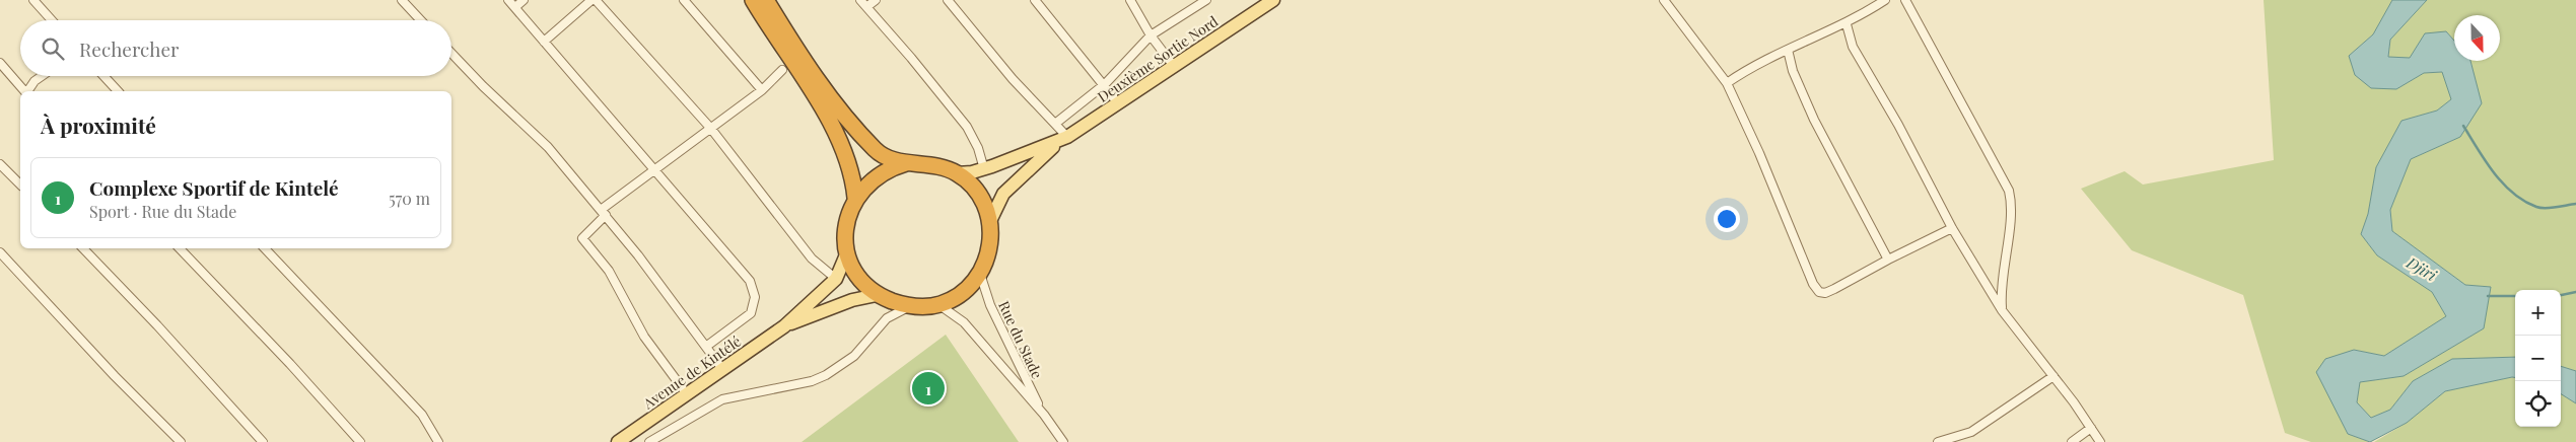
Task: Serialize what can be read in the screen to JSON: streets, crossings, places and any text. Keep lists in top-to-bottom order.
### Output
{
  "streets": {
    "main road": ["Deuxième Sortie Nord", "Avenue de Kintélé"],
    "street": ["Rue du Stade"]
  },
  "crossings": [
    ["Deuxième Sortie Nord", "Rue du Stade"],
    ["Deuxième Sortie Nord", "Avenue de Kintélé"],
    ["Rue du Stade", "Avenue de Kintélé"]
  ],
  "water": ["Djiri"],
  "north": "bottom",
  "page": {
    "search": "Rechercher",
    "heading": "À proximité",
    "list": [
      {
        "mark": "1",
        "name": "Complexe Sportif de Kintelé",
        "note": "Sport · Rue du Stade",
        "value": "570 m"
      }
    ],
    "map_buttons": ["+", "−"],
    "pins": "1"
  }
}
